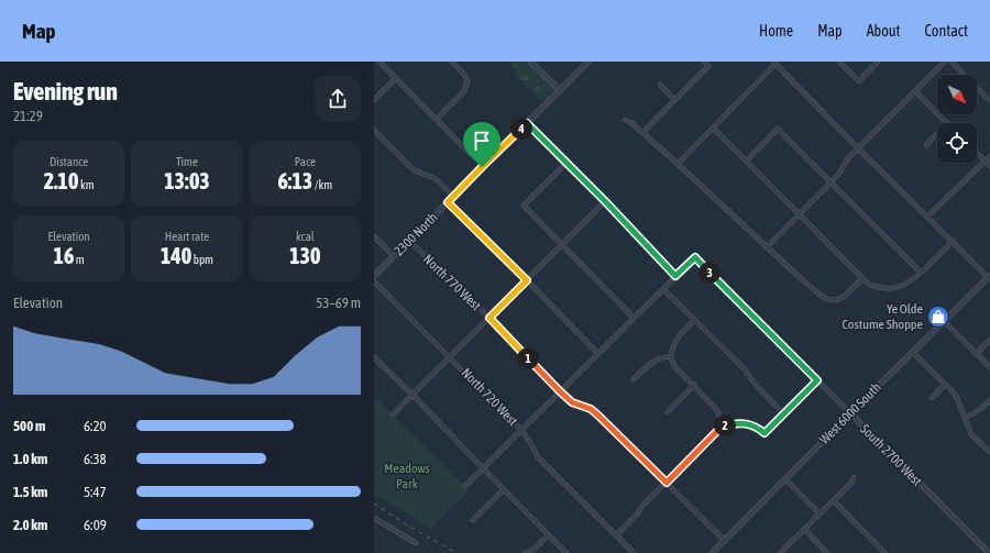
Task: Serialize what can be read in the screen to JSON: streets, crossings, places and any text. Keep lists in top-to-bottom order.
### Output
{
  "streets": {
    "street": [
      "2300 North",
      "North 770 West",
      "North 720 West",
      "West 6000 South",
      "South 2700 West"
    ]
  },
  "crossings": [
    ["2300 North", "North 770 West"],
    ["North 770 West", "West 6000 South"],
    ["West 6000 South", "South 2700 West"]
  ],
  "parks": ["Meadows Park"],
  "places": {
    "shop": ["Ye Olde Costume Shoppe"]
  },
  "north": "bottom right",
  "page": {
    "header": "Map",
    "nav": [
      "Home",
      "Map",
      "About",
      "Contact"
    ],
    "heading": ["Evening run", "21:29"],
    "pins": [
      "4",
      "3",
      "1",
      "2"
    ],
    "stats": [
      ["Distance", "2.10 km"],
      ["Time", "13:03"],
      ["Pace", "6:13 /km"],
      ["Elevation", "16 m"],
      ["Heart rate", "140 bpm"],
      ["kcal", "130"]
    ],
    "chart": ["Elevation", "53–69 m"],
    "list": [
      {
        "name": "500 m",
        "note": "6:20"
      },
      {
        "name": "1.0 km",
        "note": "6:38"
      },
      {
        "name": "1.5 km",
        "note": "5:47"
      },
      {
        "name": "2.0 km",
        "note": "6:09"
      }
    ]
  }
}
